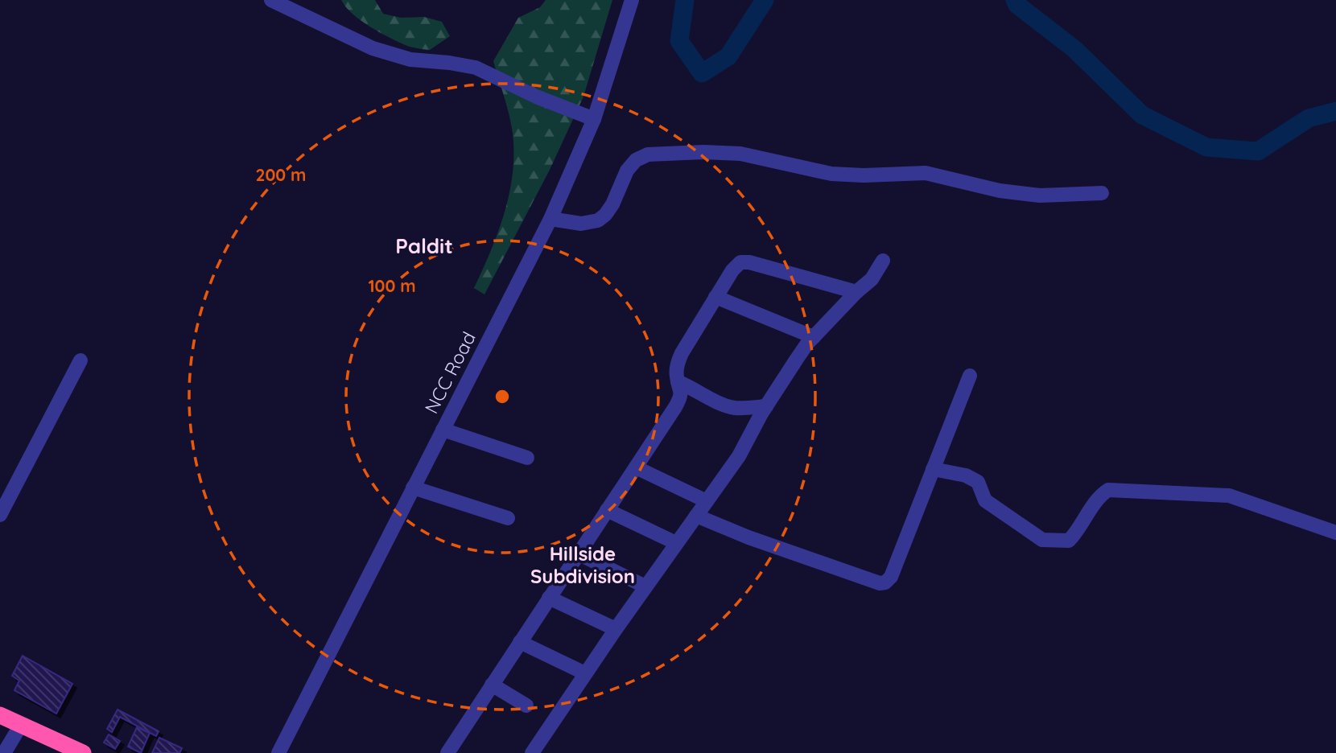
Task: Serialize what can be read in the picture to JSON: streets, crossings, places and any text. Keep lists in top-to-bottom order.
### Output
{
  "streets": {
    "street": ["NCC Road"]
  },
  "districts": ["Paldit", "Hillside Subdivision"],
  "rings": ["200 m", "100 m"]
}
